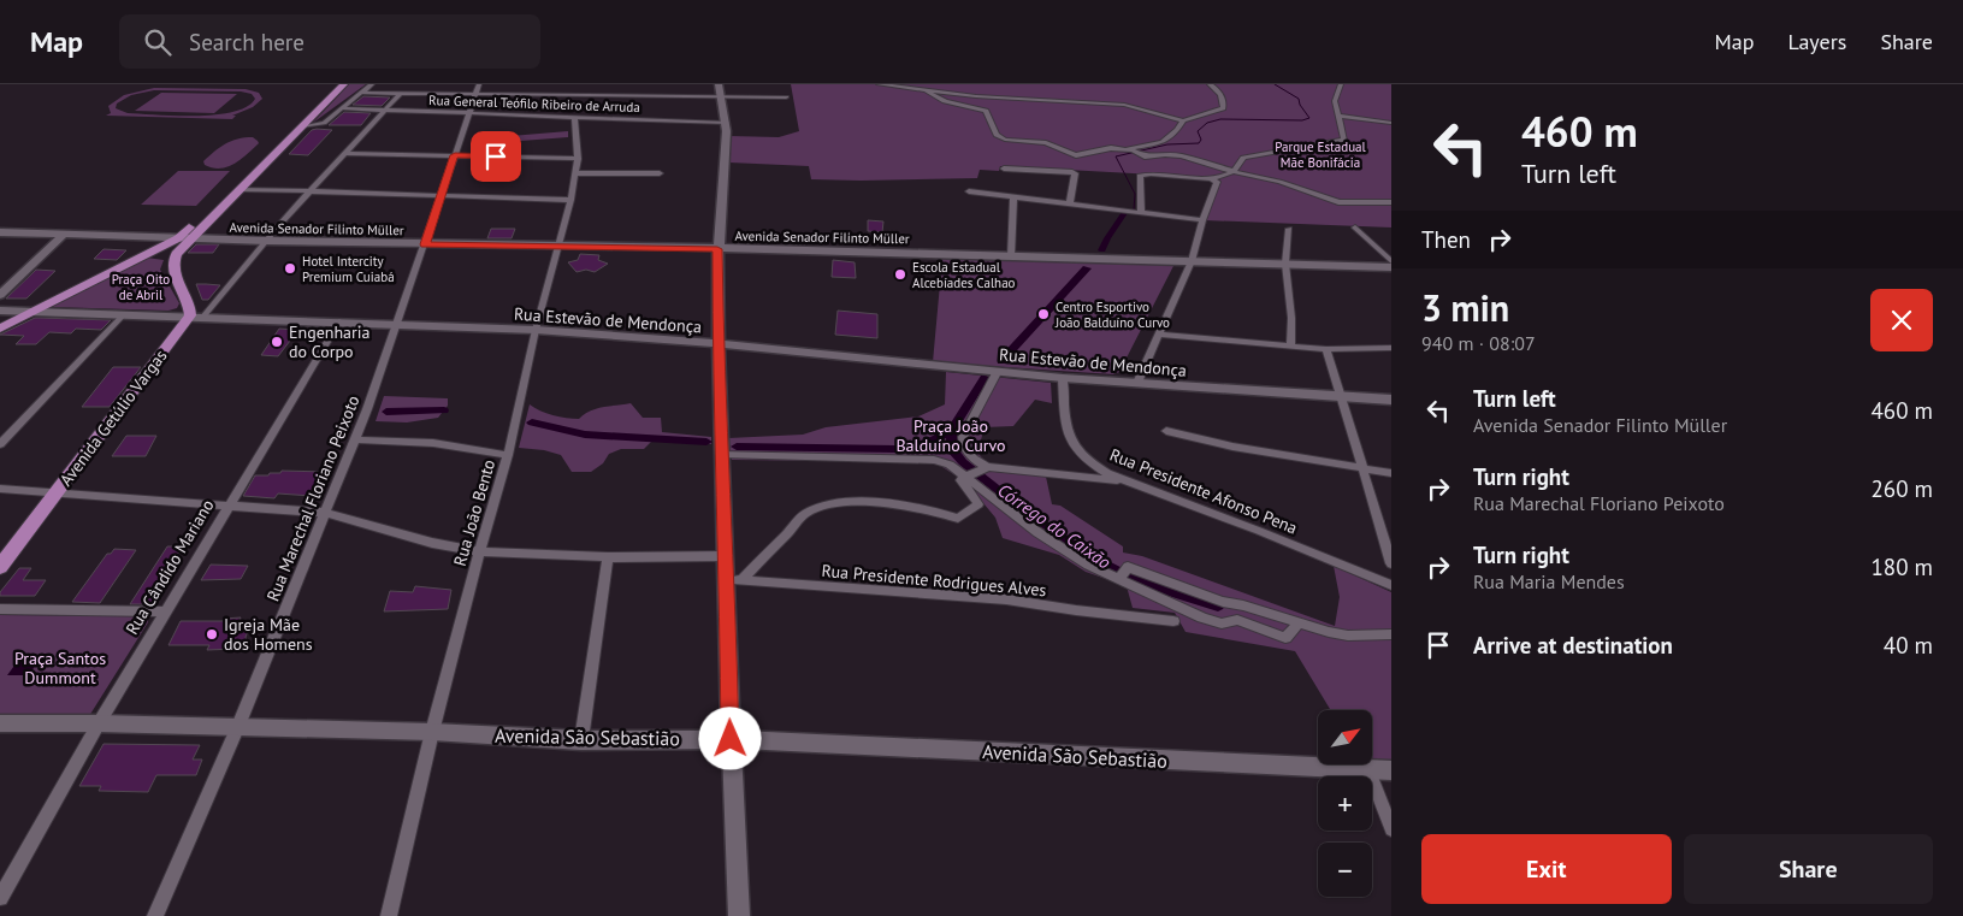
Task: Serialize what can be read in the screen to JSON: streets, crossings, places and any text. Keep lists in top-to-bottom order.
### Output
{
  "streets": {
    "main road": ["Avenida Getúlio Vargas"],
    "street": [
      "Rua General Teófilo Ribeiro de Arruda",
      "Avenida Senador Filinto Müller",
      "Rua Estevão de Mendonça",
      "Rua Presidente Afonso Pena",
      "Rua Marechal Floriano Peixoto",
      "Rua João Bento",
      "Rua Cândido Mariano",
      "Rua Presidente Rodrigues Alves",
      "Avenida São Sebastião"
    ]
  },
  "crossings": [
    ["Rua General Teófilo Ribeiro de Arruda", "Rua Marechal Floriano Peixoto"],
    ["Rua General Teófilo Ribeiro de Arruda", "Rua João Bento"],
    ["Avenida Senador Filinto Müller", "Rua Marechal Floriano Peixoto"],
    ["Avenida Senador Filinto Müller", "Rua João Bento"],
    ["Rua Estevão de Mendonça", "Avenida Getúlio Vargas"],
    ["Rua Estevão de Mendonça", "Rua Presidente Afonso Pena"],
    ["Rua Estevão de Mendonça", "Rua Marechal Floriano Peixoto"],
    ["Rua Estevão de Mendonça", "Rua João Bento"],
    ["Rua Estevão de Mendonça", "Rua Cândido Mariano"],
    ["Rua Marechal Floriano Peixoto", "Avenida São Sebastião"],
    ["Rua João Bento", "Avenida São Sebastião"],
    ["Rua Cândido Mariano", "Avenida São Sebastião"]
  ],
  "water": ["Córrego do Caixão"],
  "parks": [
    "Parque Estadual Mãe Bonifácia",
    "Praça Oito de Abril",
    "Praça João Balduíno Curvo",
    "Praça Santos Dummont"
  ],
  "places": [
    "Hotel Intercity Premium Cuiabá",
    "Escola Estadual Alcebíades Calhao",
    "Centro Esportivo João Balduíno Curvo",
    "Engenharia do Corpo",
    "Igreja Mãe dos Homens"
  ],
  "north": "top right",
  "page": {
    "header": "Map",
    "search": "Search here",
    "nav": ["Map", "Layers", "Share"],
    "turn": ["460 m", "Turn left"],
    "then": "Then",
    "heading": ["3 min", "940 m · 08:07"],
    "list": [
      {
        "name": "Turn left",
        "note": "Avenida Senador Filinto Müller",
        "value": "460 m"
      },
      {
        "name": "Turn right",
        "note": "Rua Marechal Floriano Peixoto",
        "value": "260 m"
      },
      {
        "name": "Turn right",
        "note": "Rua Maria Mendes",
        "value": "180 m"
      },
      {
        "name": "Arrive at destination",
        "value": "40 m"
      }
    ],
    "map_buttons": ["+", "−"],
    "buttons": ["Exit", "Share"]
  }
}
